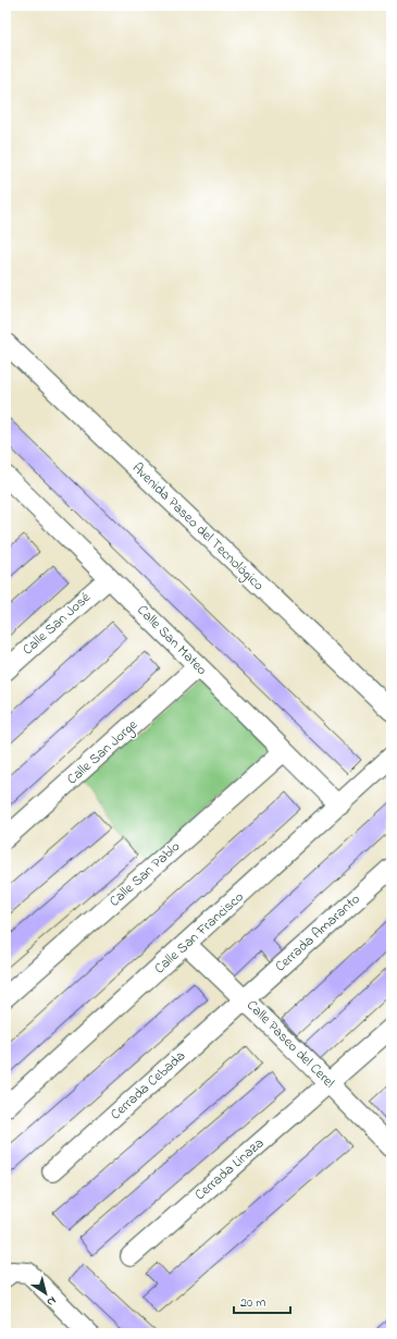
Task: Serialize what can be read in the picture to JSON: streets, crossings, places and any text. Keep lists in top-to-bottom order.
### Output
{
  "streets": {
    "street": [
      "Avenida Paseo del Tecnológico",
      "Calle San José",
      "Calle San Mateo",
      "Calle San Jorge",
      "Calle San Pablo",
      "Calle San Francisco",
      "Cerrada Amaranto",
      "Calle Paseo del Cerel",
      "Cerrada Cebada",
      "Cerrada Linaza"
    ]
  },
  "crossings": [
    ["Calle San José", "Calle San Mateo"],
    ["Calle San Mateo", "Calle San Jorge"],
    ["Calle San Mateo", "Calle San Pablo"],
    ["Calle San Mateo", "Calle San Francisco"],
    ["Calle San Francisco", "Calle Paseo del Cerel"],
    ["Cerrada Amaranto", "Calle Paseo del Cerel"],
    ["Cerrada Amaranto", "Cerrada Cebada"],
    ["Calle Paseo del Cerel", "Cerrada Cebada"],
    ["Calle Paseo del Cerel", "Cerrada Linaza"]
  ],
  "scale_bar": "20 m",
  "north": "bottom right"
}
